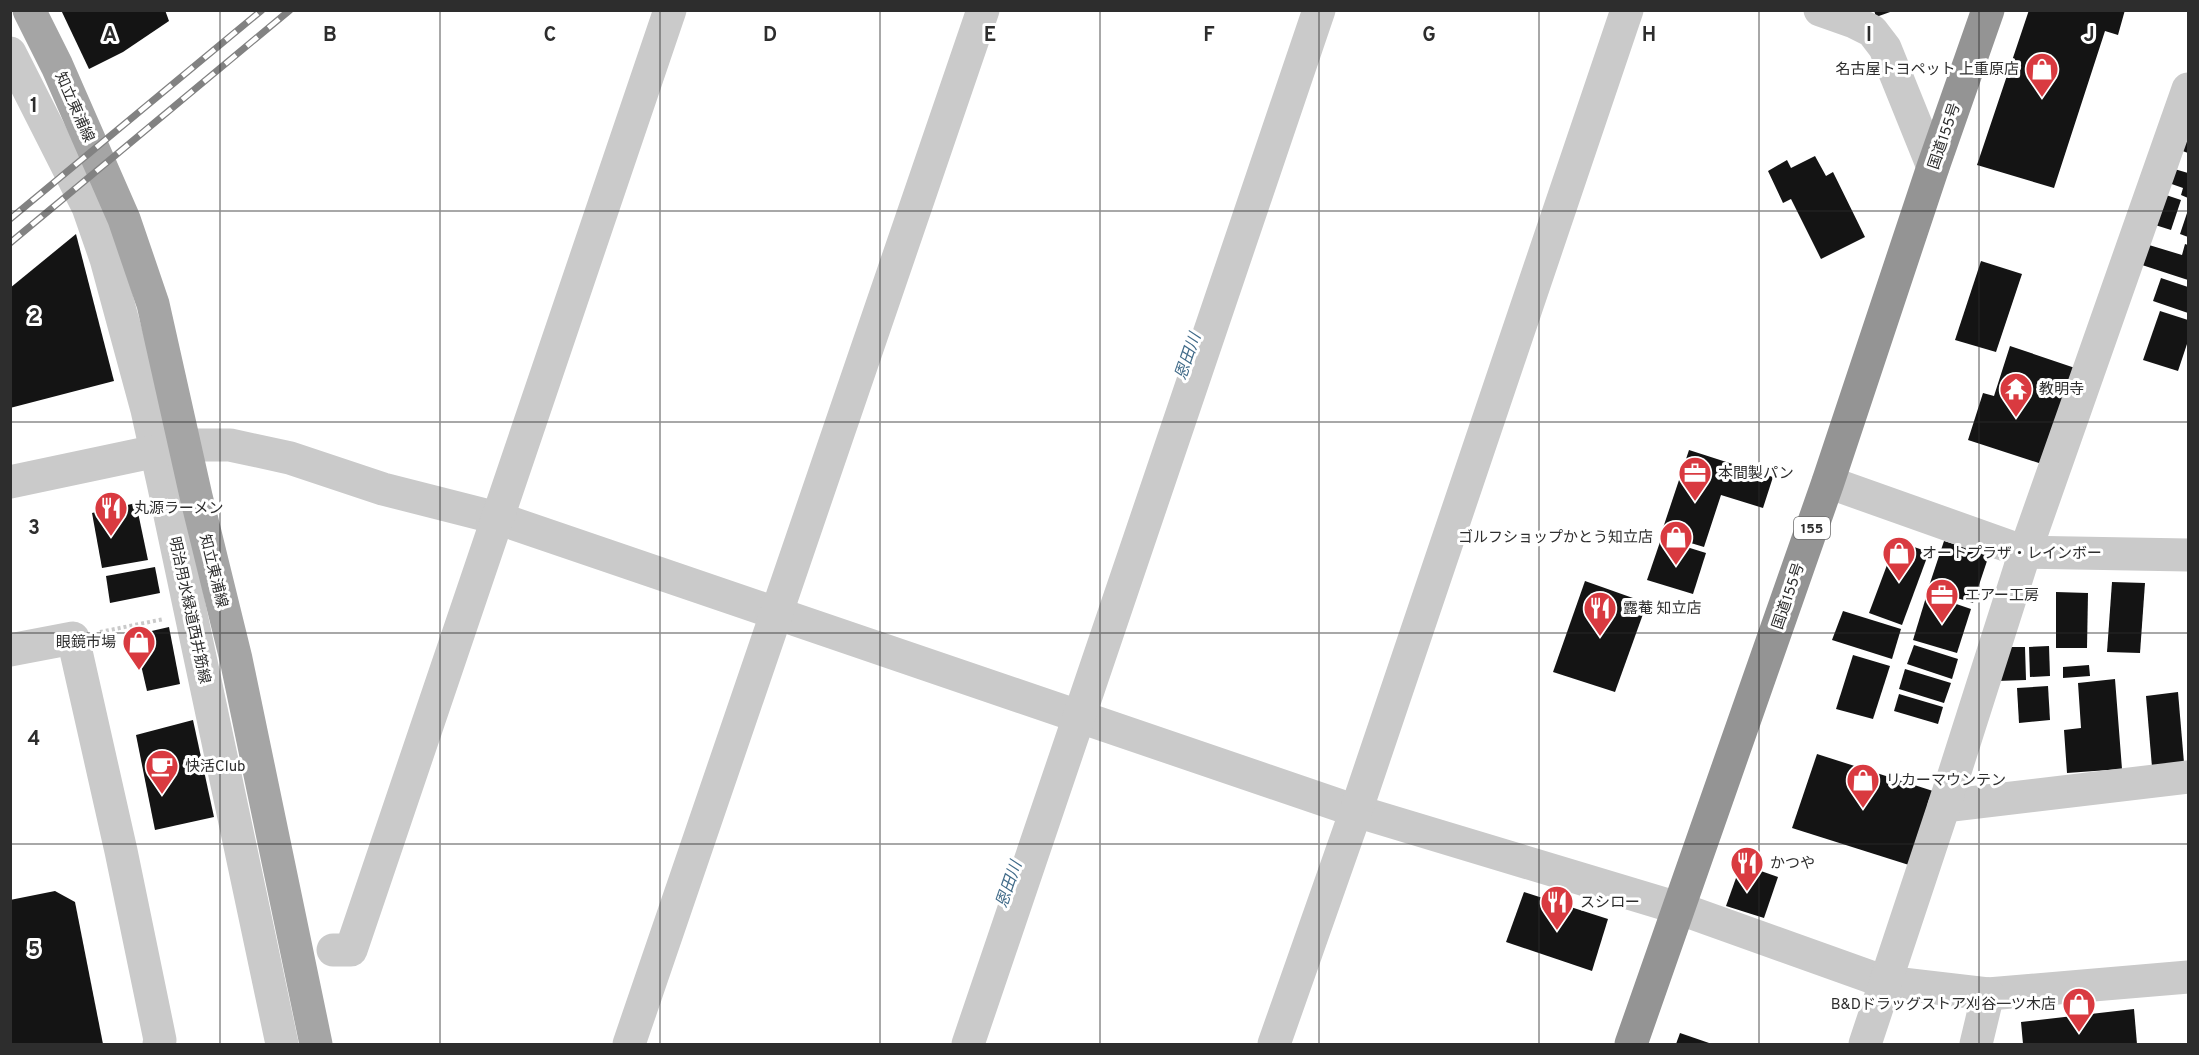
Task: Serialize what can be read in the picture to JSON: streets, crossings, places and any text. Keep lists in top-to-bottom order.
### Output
{
  "streets": {
    "highway": ["国道155号", "155"],
    "main road": ["知立東浦線"],
    "street": ["明治用水緑道西井筋線"]
  },
  "crossings": [
    ["知立東浦線", "明治用水緑道西井筋線"]
  ],
  "water": ["恩田川"],
  "places": {
    "shop": [
      "名古屋トヨペット 上重原店",
      "ゴルフショップかとう知立店",
      "オートプラザ・レインボー",
      "眼鏡市場",
      "リカーマウンテン",
      "B&Dドラッグストア刈谷一ツ木店"
    ],
    "temple": ["教明寺"],
    "office": ["本間製パン", "エアー工房"],
    "restaurant": [
      "丸源ラーメン",
      "露菴 知立店",
      "かつや",
      "スシロー"
    ],
    "cafe": ["快活Club"]
  },
  "grid": {
    "columns": [
      "A",
      "B",
      "C",
      "D",
      "E",
      "F",
      "G",
      "H",
      "I",
      "J"
    ],
    "rows": [
      "1",
      "2",
      "3",
      "4",
      "5"
    ]
  }
}
